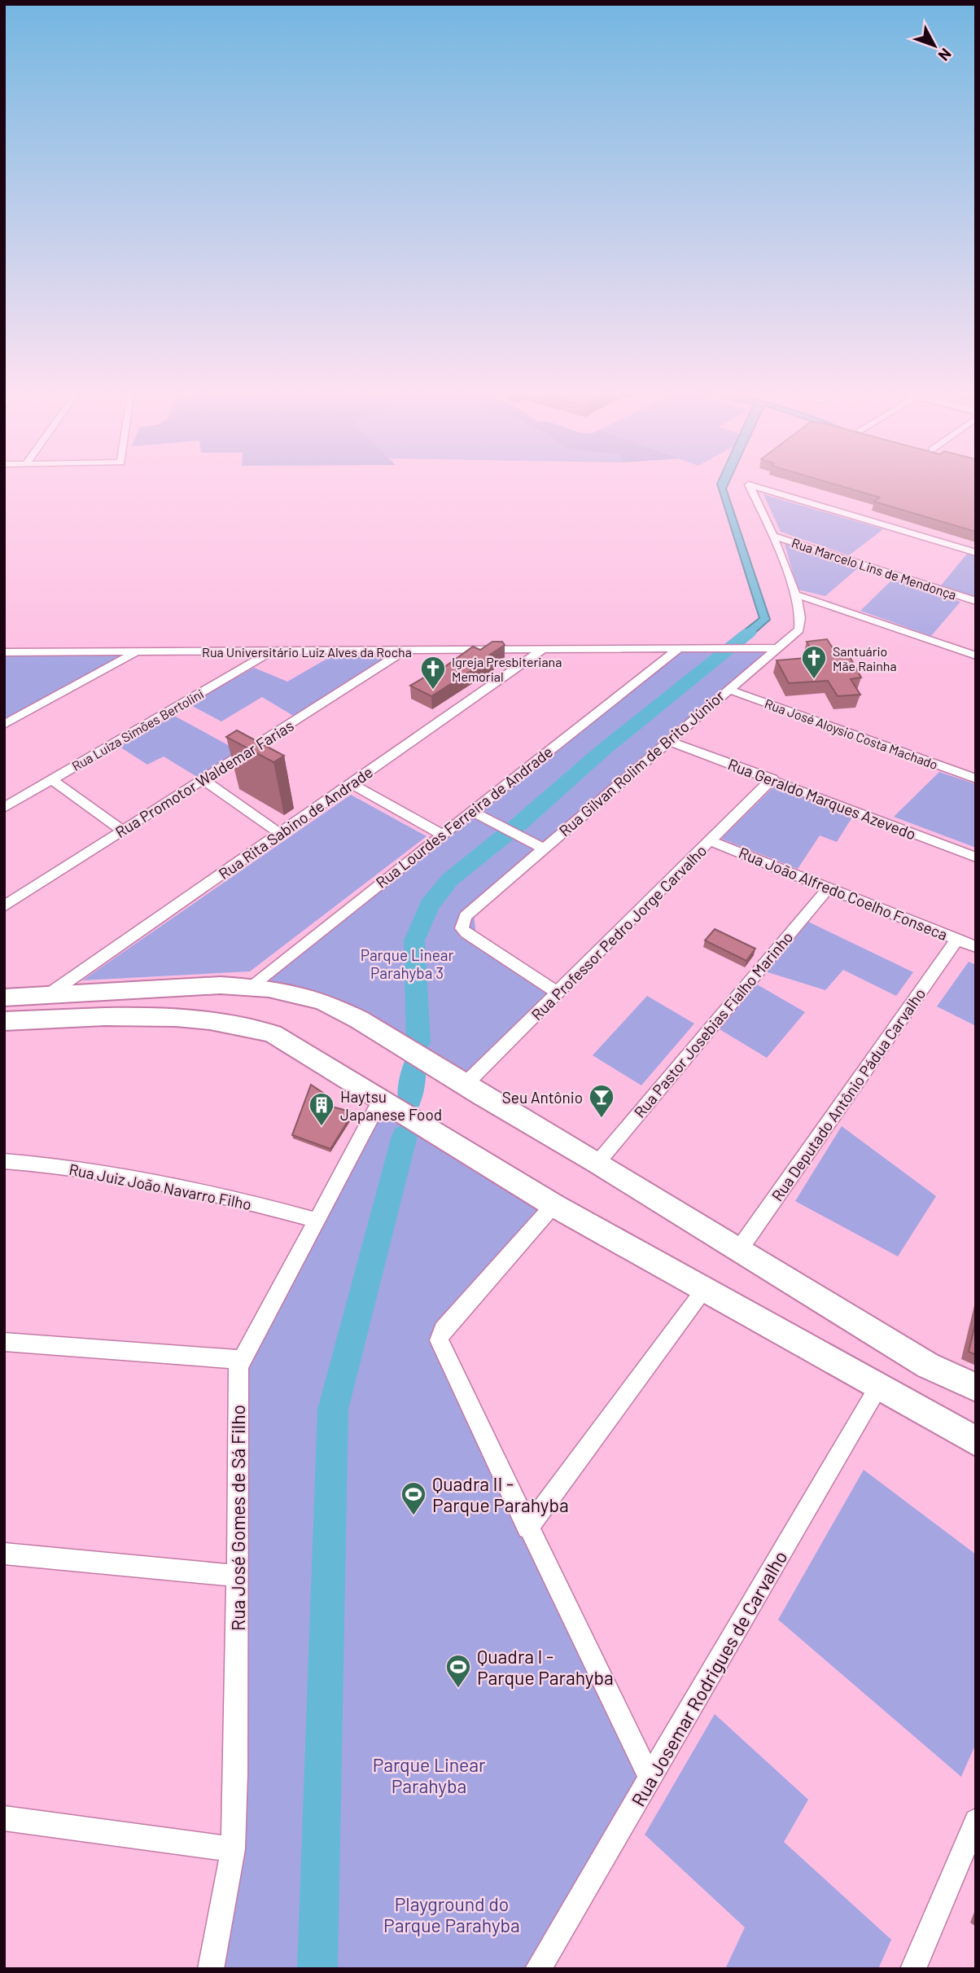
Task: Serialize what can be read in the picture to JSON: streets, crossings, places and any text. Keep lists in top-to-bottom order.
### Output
{
  "streets": {
    "street": [
      "Rua Marcelo Lins de Mendonça",
      "Rua Universitário Luiz Alves da Rocha",
      "Rua Luiza Simões Bertolini",
      "Rua José Aloysio Costa Machado",
      "Rua Gilvan Rolim de Brito Júnior",
      "Rua Promotor Waldemar Farias",
      "Rua Geraldo Marques Azevedo",
      "Rua Lourdes Ferreira de Andrade",
      "Rua Rita Sabino de Andrade",
      "Rua João Alfredo Coelho Fonseca",
      "Rua Professor Pedro Jorge Carvalho",
      "Rua Pastor Josebias Fialho Marinho",
      "Rua Deputado Antônio Pádua Carvalho",
      "Rua Juiz João Navarro Filho",
      "Rua José Gomes de Sá Filho",
      "Rua Josemar Rodrigues de Carvalho"
    ]
  },
  "crossings": [
    ["Rua Marcelo Lins de Mendonça", "Rua Gilvan Rolim de Brito Júnior"],
    ["Rua Universitário Luiz Alves da Rocha", "Rua Luiza Simões Bertolini"],
    ["Rua Universitário Luiz Alves da Rocha", "Rua Gilvan Rolim de Brito Júnior"],
    ["Rua Universitário Luiz Alves da Rocha", "Rua Promotor Waldemar Farias"],
    ["Rua Universitário Luiz Alves da Rocha", "Rua Lourdes Ferreira de Andrade"],
    ["Rua Universitário Luiz Alves da Rocha", "Rua Rita Sabino de Andrade"],
    ["Rua José Aloysio Costa Machado", "Rua Gilvan Rolim de Brito Júnior"],
    ["Rua Gilvan Rolim de Brito Júnior", "Rua Geraldo Marques Azevedo"],
    ["Rua Gilvan Rolim de Brito Júnior", "Rua Professor Pedro Jorge Carvalho"],
    ["Rua Geraldo Marques Azevedo", "Rua Professor Pedro Jorge Carvalho"],
    ["Rua João Alfredo Coelho Fonseca", "Rua Professor Pedro Jorge Carvalho"],
    ["Rua João Alfredo Coelho Fonseca", "Rua Pastor Josebias Fialho Marinho"],
    ["Rua João Alfredo Coelho Fonseca", "Rua Deputado Antônio Pádua Carvalho"],
    ["Rua Juiz João Navarro Filho", "Rua José Gomes de Sá Filho"]
  ],
  "parks": ["Parque Linear Parahyba 3", "Parque Linear Parahyba", "Playground do Parque Parahyba"],
  "places": {
    "church": ["Santuário Mãe Rainha", "Igreja Presbiteriana Memorial"],
    "bar": ["Seu Antônio"],
    "building": ["Haytsu Japanese Food"],
    "sports": ["Quadra II - Parque Parahyba", "Quadra I - Parque Parahyba"]
  },
  "north": "bottom right"
}
